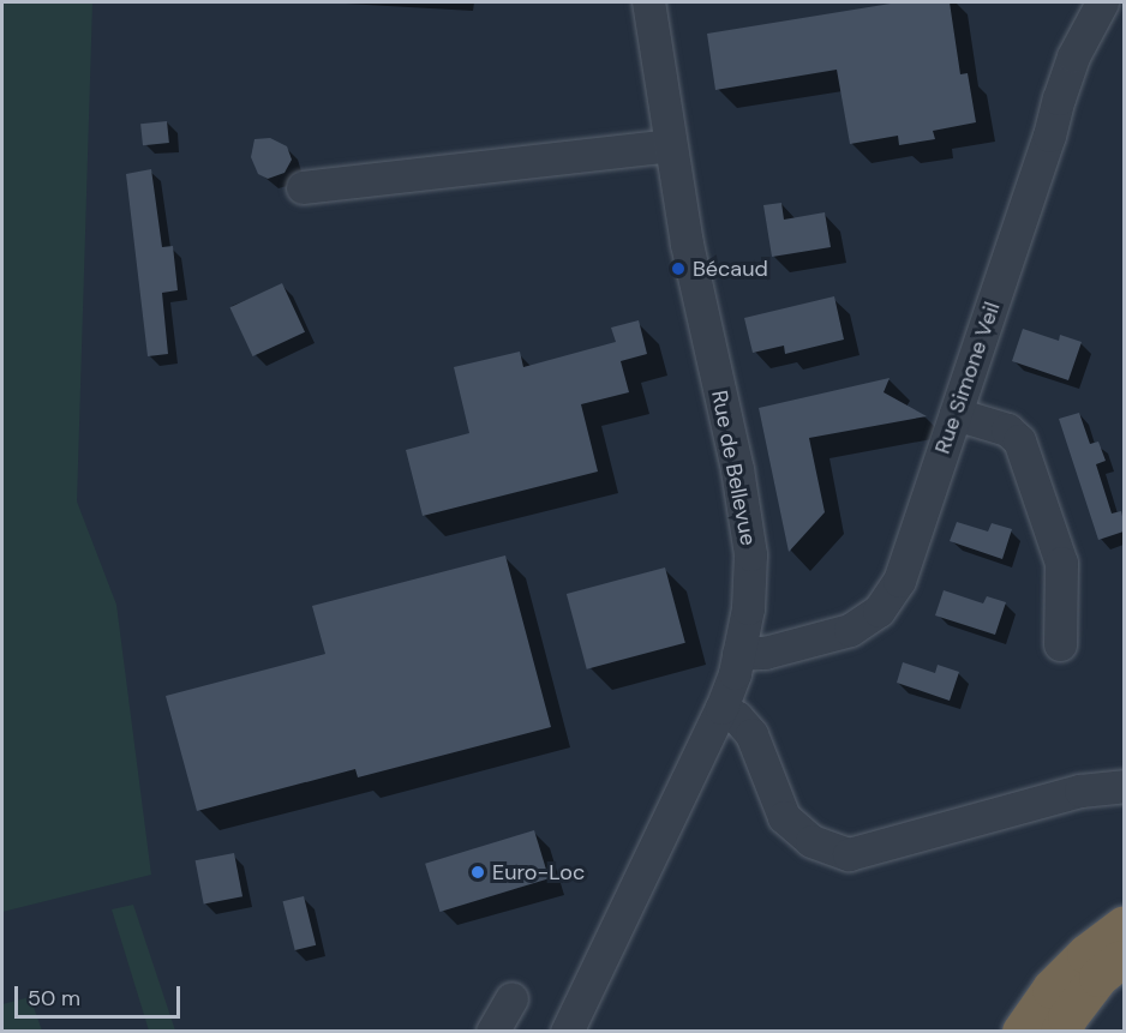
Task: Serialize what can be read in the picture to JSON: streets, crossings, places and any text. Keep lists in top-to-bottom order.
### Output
{
  "streets": {
    "street": ["Rue Simone Veil", "Rue de Bellevue"]
  },
  "crossings": [
    ["Rue Simone Veil", "Rue de Bellevue"]
  ],
  "places": ["Bécaud", "Euro-Loc"],
  "scale_bar": "50 m"
}
